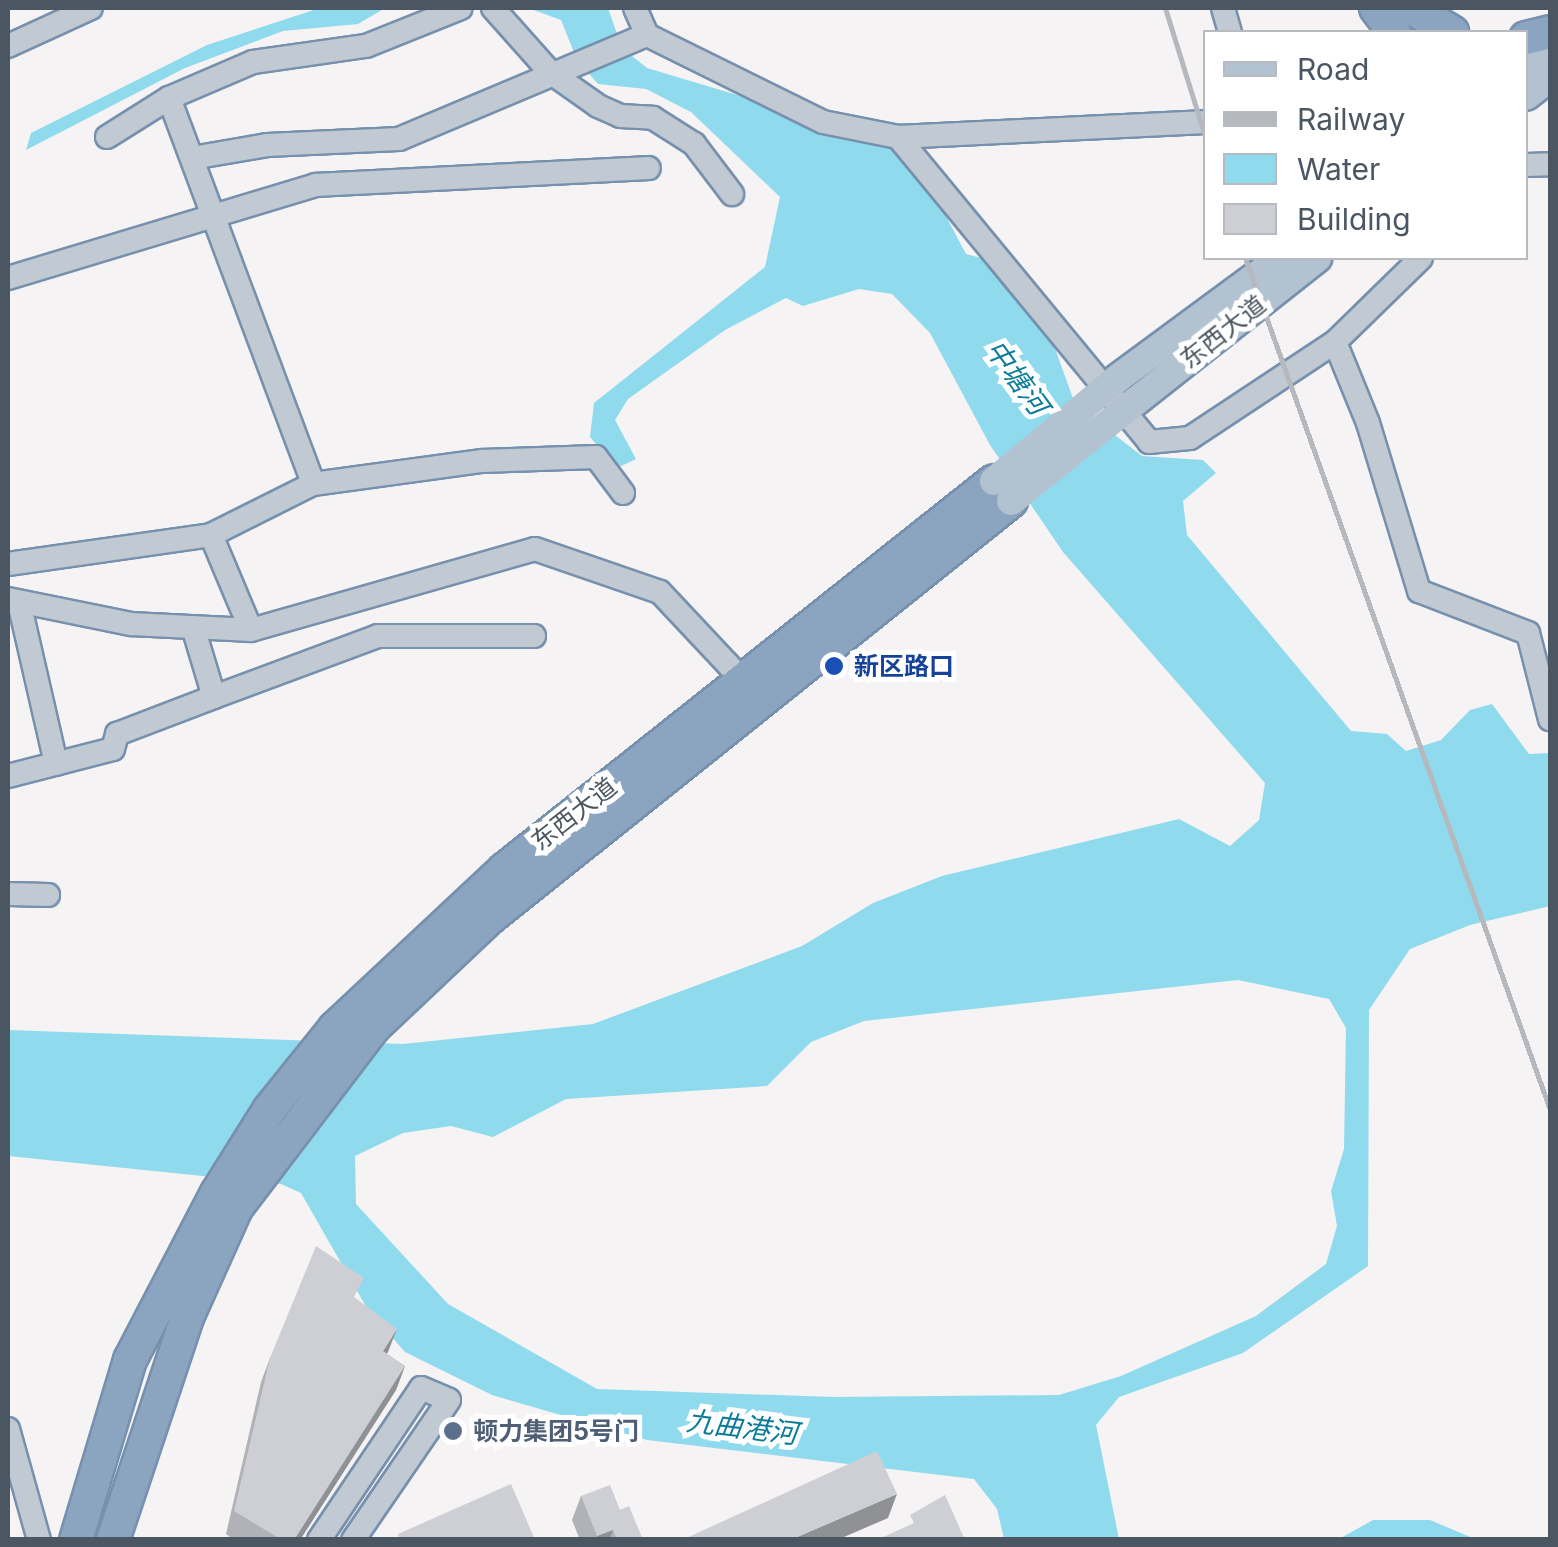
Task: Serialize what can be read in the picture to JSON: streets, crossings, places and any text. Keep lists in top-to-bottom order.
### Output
{
  "streets": {
    "highway": ["东西大道"]
  },
  "water": ["中塘河", "九曲港河"],
  "places": ["新区路口", "顿力集团5号门"],
  "legend": [
    "Road",
    "Railway",
    "Water",
    "Building"
  ]
}
